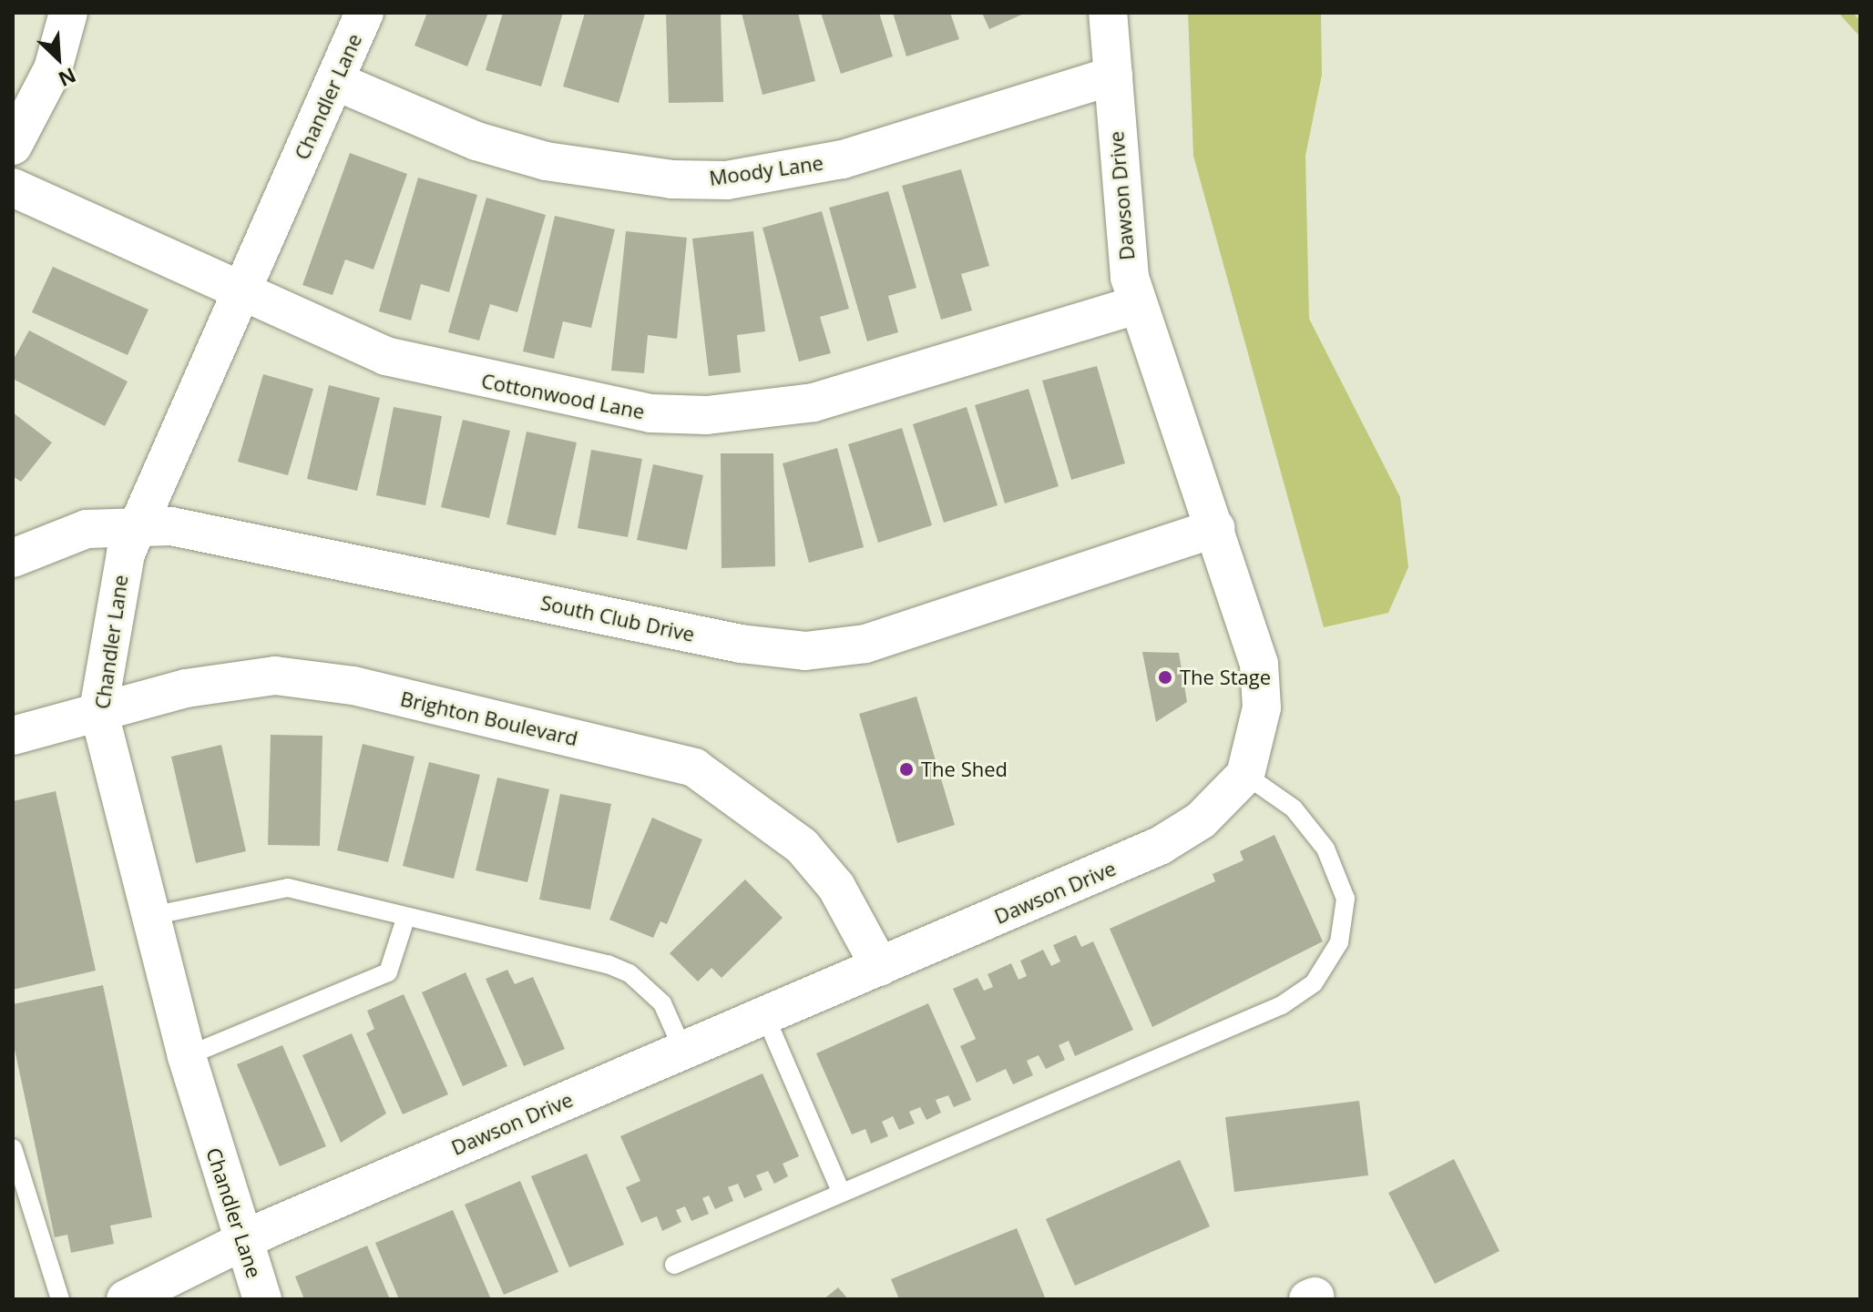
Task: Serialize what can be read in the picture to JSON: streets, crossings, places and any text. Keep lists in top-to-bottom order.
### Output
{
  "streets": {
    "street": [
      "Chandler Lane",
      "Moody Lane",
      "Dawson Drive",
      "Cottonwood Lane",
      "South Club Drive",
      "Brighton Boulevard"
    ]
  },
  "crossings": [
    ["Chandler Lane", "Moody Lane"],
    ["Chandler Lane", "Dawson Drive"],
    ["Chandler Lane", "Cottonwood Lane"],
    ["Chandler Lane", "South Club Drive"],
    ["Chandler Lane", "Brighton Boulevard"],
    ["Moody Lane", "Dawson Drive"],
    ["Dawson Drive", "Cottonwood Lane"],
    ["Dawson Drive", "South Club Drive"],
    ["Dawson Drive", "Brighton Boulevard"]
  ],
  "places": ["The Stage", "The Shed"],
  "north": "bottom right"
}
